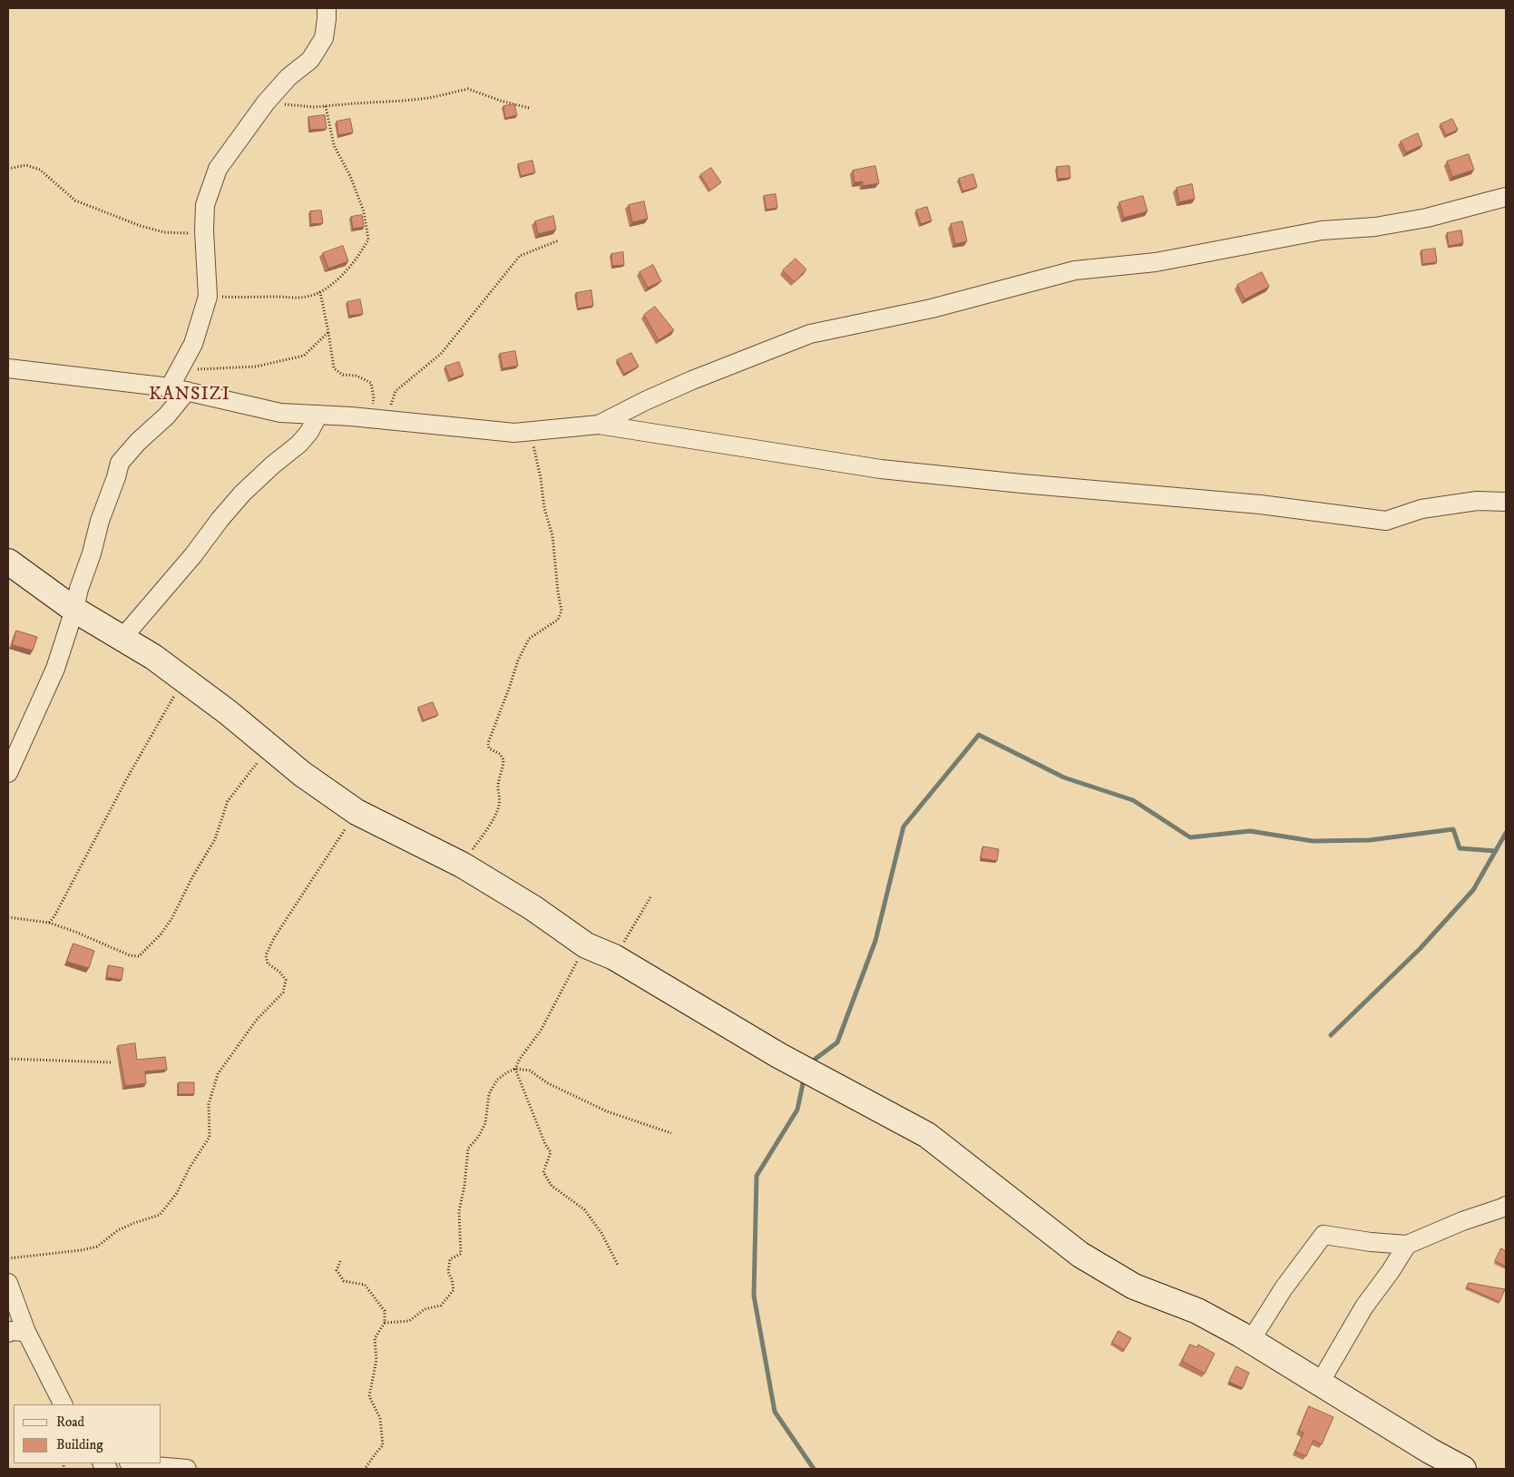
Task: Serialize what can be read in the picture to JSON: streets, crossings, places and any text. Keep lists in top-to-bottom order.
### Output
{
  "districts": ["KANSIZI"],
  "legend": ["Road", "Building"]
}
